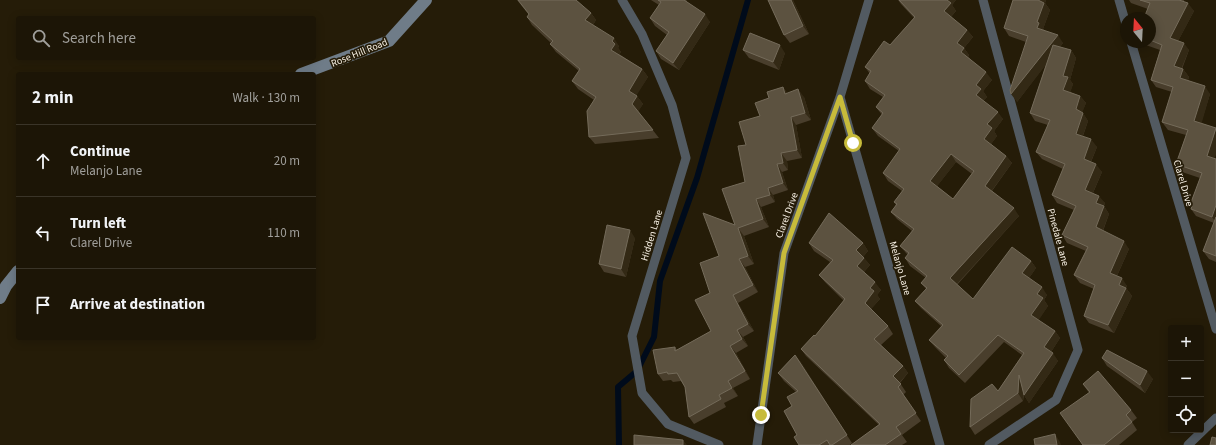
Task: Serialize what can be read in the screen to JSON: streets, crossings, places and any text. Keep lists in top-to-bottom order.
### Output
{
  "streets": {
    "street": ["Rose Hill Road"],
    "lane": [
      "Clarel Drive",
      "Hidden Lane",
      "Pinedale Lane",
      "Melanjo Lane"
    ]
  },
  "crossings": [
    ["Clarel Drive", "Melanjo Lane"]
  ],
  "north": "top",
  "page": {
    "search": "Search here",
    "heading": ["2 min", "Walk · 130 m"],
    "list": [
      ["Continue", "Melanjo Lane", "20 m"],
      ["Turn left", "Clarel Drive", "110 m"],
      "Arrive at destination"
    ],
    "map_buttons": ["+", "−"]
  }
}
